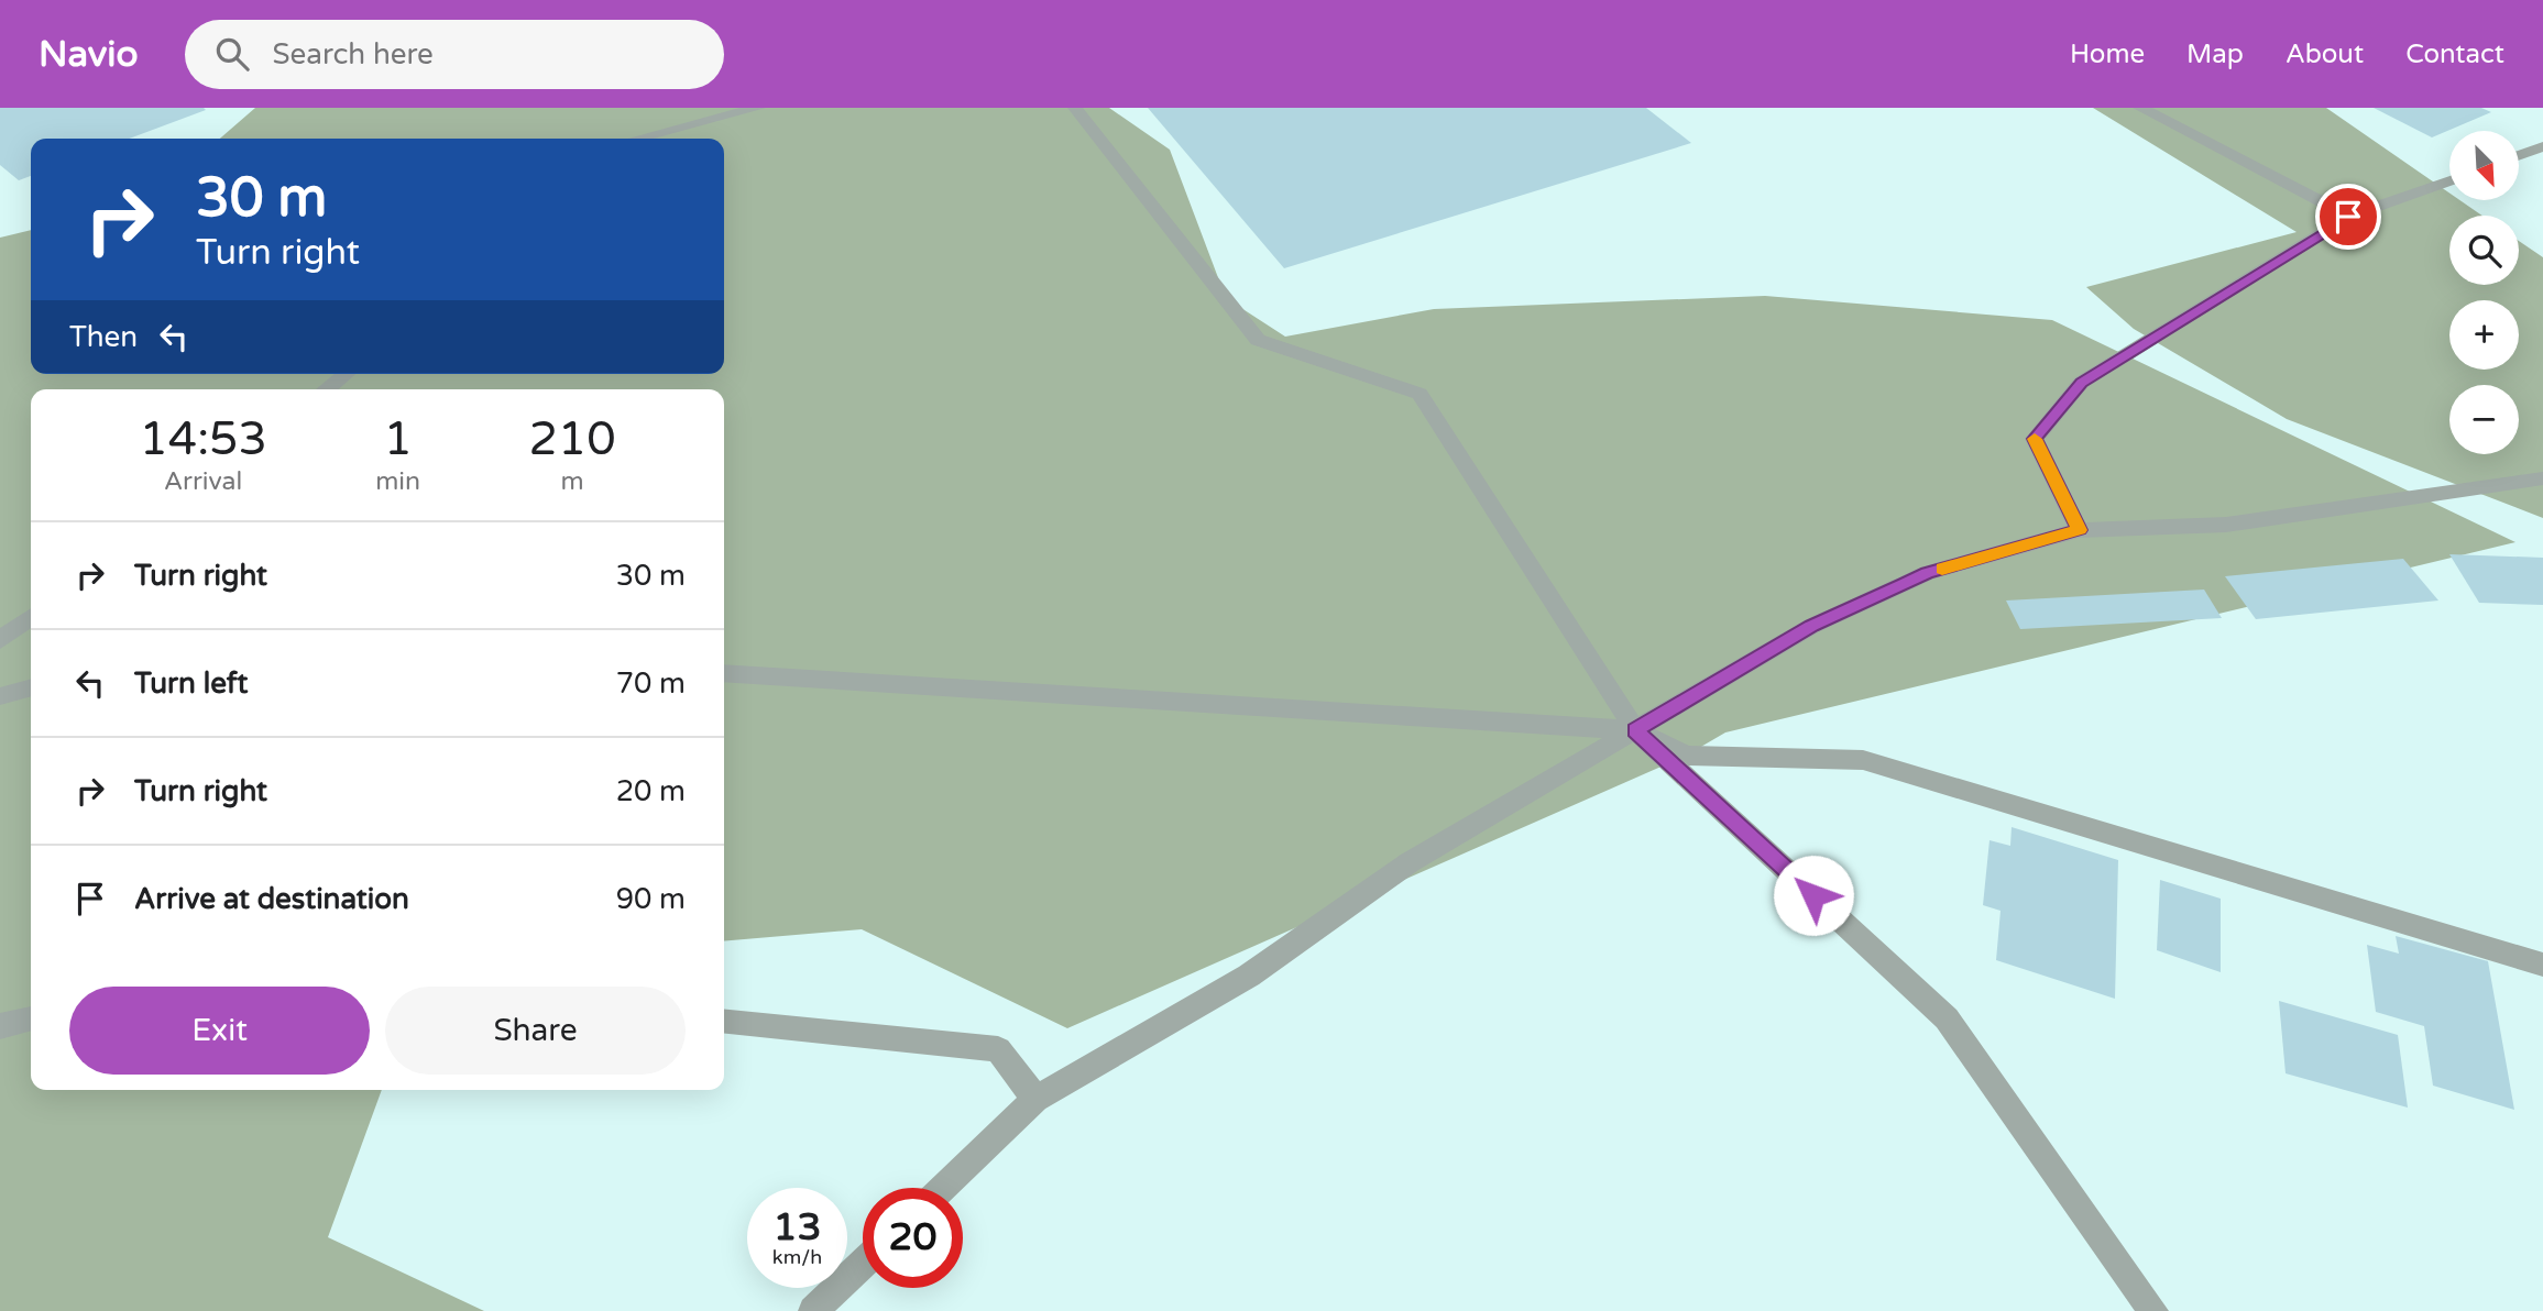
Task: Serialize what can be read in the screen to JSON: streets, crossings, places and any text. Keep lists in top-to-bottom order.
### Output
{
  "north": "bottom right",
  "page": {
    "header": "Navio",
    "search": "Search here",
    "nav": [
      "Home",
      "Map",
      "About",
      "Contact"
    ],
    "map_buttons": ["+", "−"],
    "turn": ["30 m", "Turn right"],
    "then": "Then",
    "eta": [
      "14:53",
      "Arrival",
      "1",
      "min",
      "210",
      "m"
    ],
    "list": [
      {
        "name": "Turn right",
        "value": "30 m"
      },
      {
        "name": "Turn left",
        "value": "70 m"
      },
      {
        "name": "Turn right",
        "value": "20 m"
      },
      {
        "name": "Arrive at destination",
        "value": "90 m"
      }
    ],
    "buttons": ["Exit", "Share"],
    "speed": "13 km/h",
    "limit": "20"
  }
}
